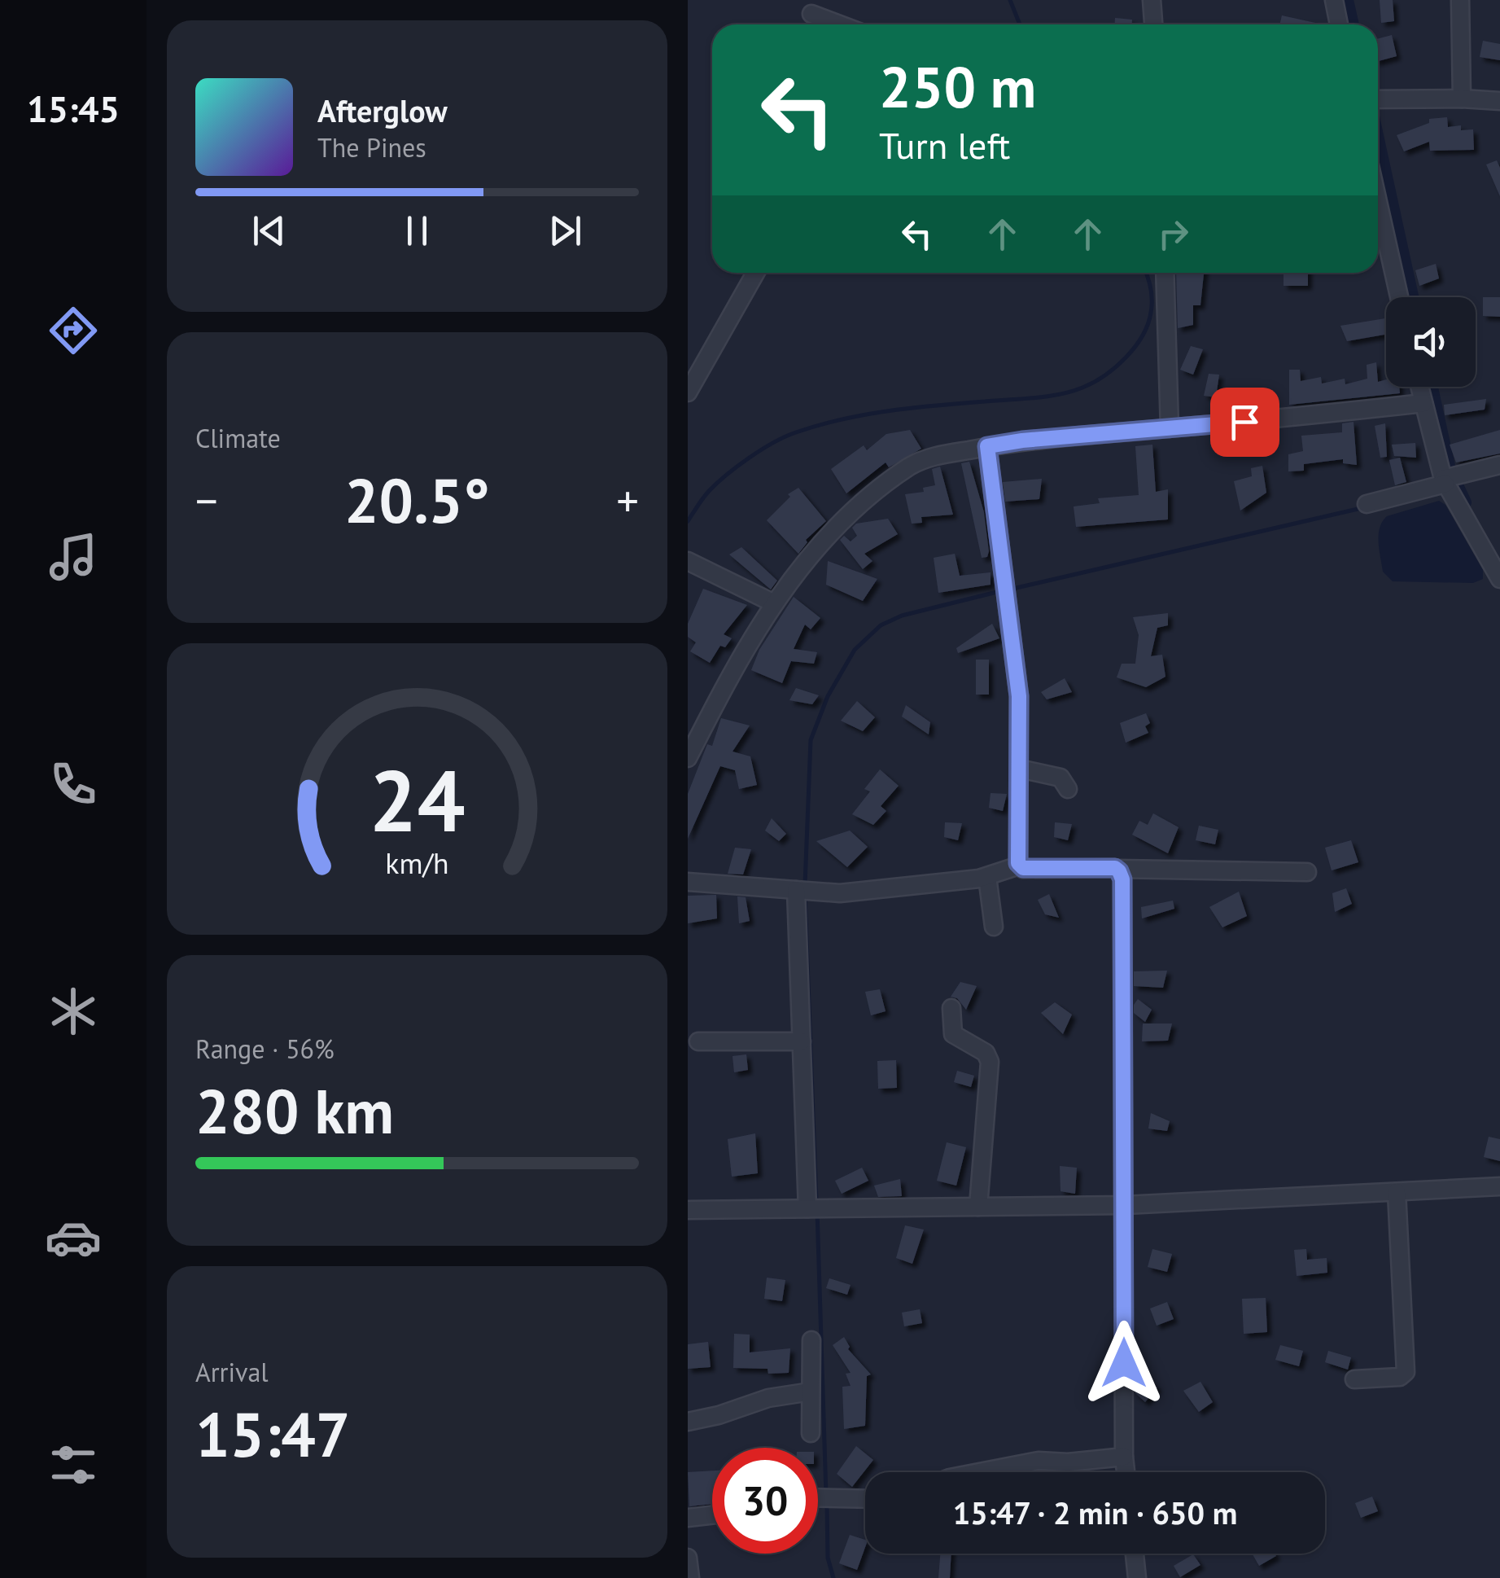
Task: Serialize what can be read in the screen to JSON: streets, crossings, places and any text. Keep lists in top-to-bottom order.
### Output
{
  "page": {
    "tabs": "15:45",
    "turn": ["250 m", "Turn left"],
    "song": ["Afterglow", "The Pines"],
    "tile": [
      "Climate",
      ["Range · 56%", "280 km"],
      ["Arrival", "15:47"]
    ],
    "heat": ["−", "20.5°", "+"],
    "limit": "30",
    "trip": "15:47 · 2 min · 650 m",
    "gauge": ["24", "km/h"]
  }
}
